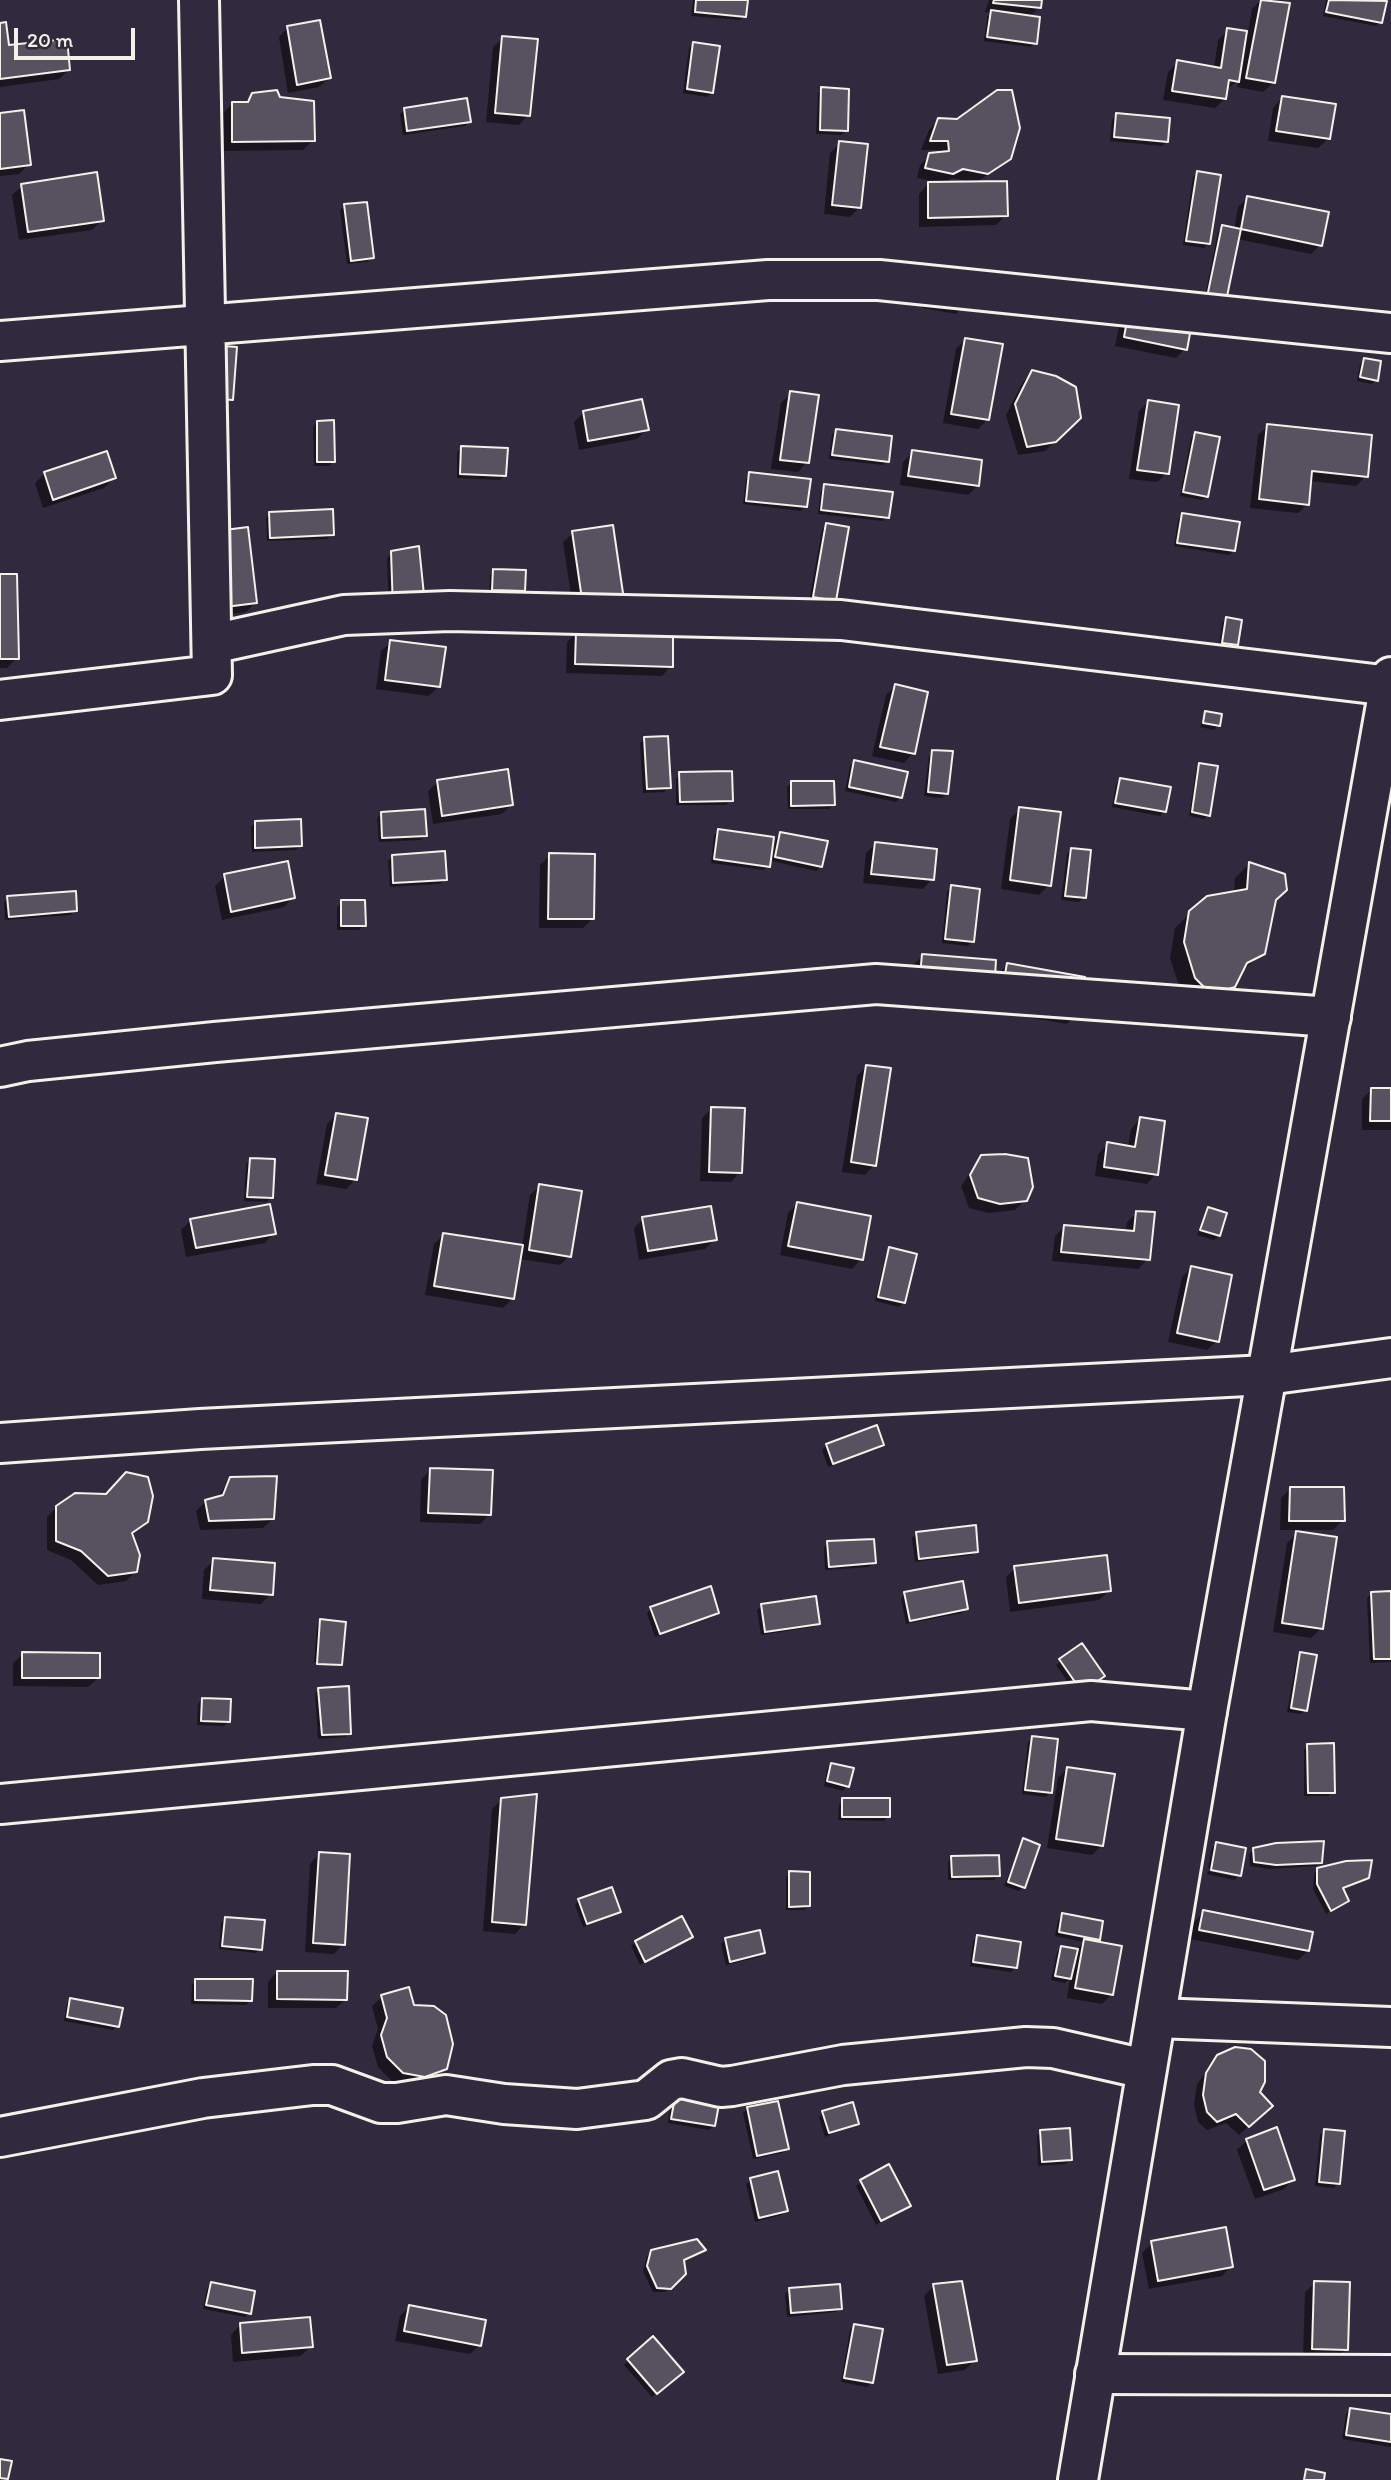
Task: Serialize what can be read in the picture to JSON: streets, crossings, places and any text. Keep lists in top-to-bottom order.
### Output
{
  "scale_bar": "20 m"
}
